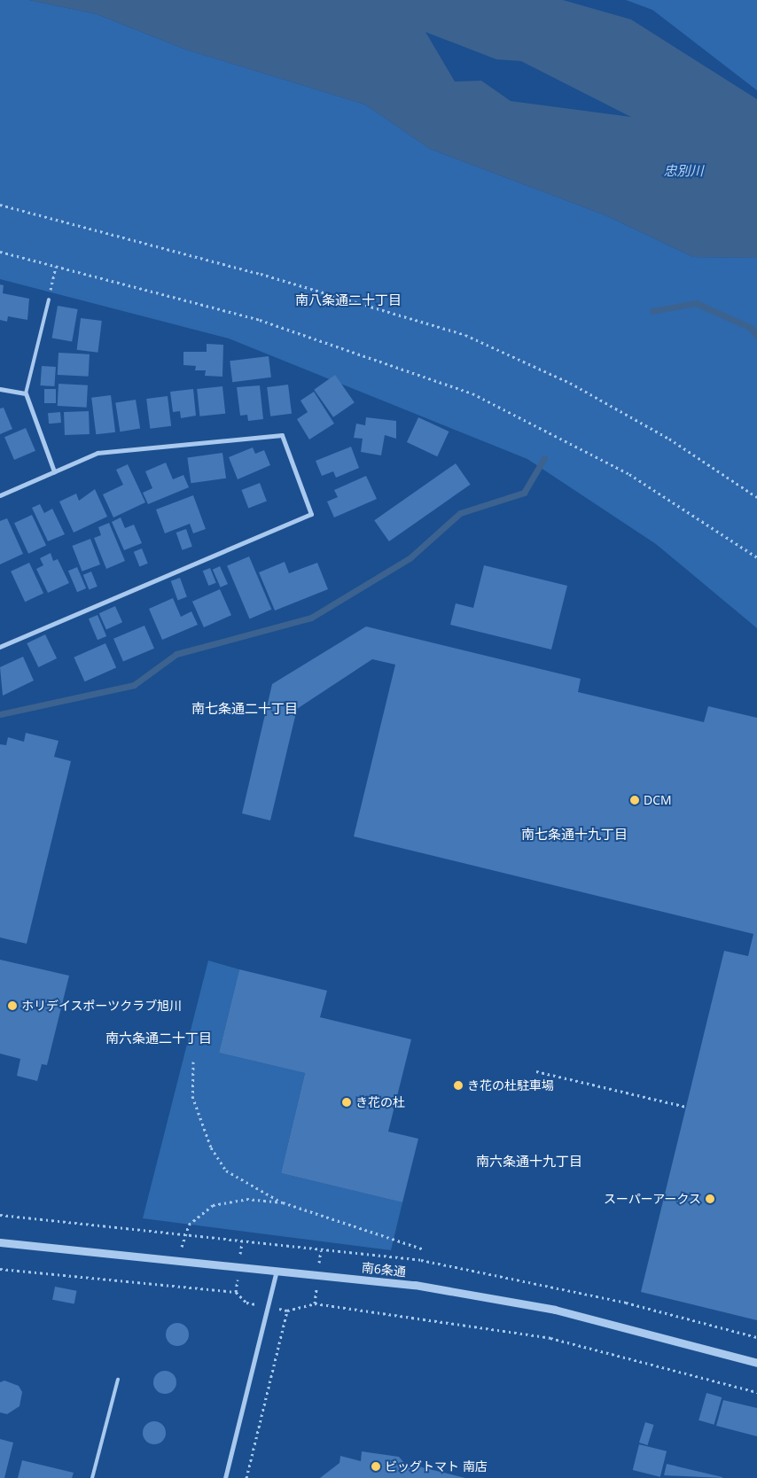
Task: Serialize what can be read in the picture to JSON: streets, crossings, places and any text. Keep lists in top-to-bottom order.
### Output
{
  "streets": {
    "street": ["南6条通"]
  },
  "districts": [
    "南八条通二十丁目",
    "南七条通二十丁目",
    "南七条通十九丁目",
    "南六条通二十丁目",
    "南六条通十九丁目"
  ],
  "water": ["忠別川"],
  "places": [
    "DCM",
    "ホリデイスポーツクラブ旭川",
    "き花の杜駐車場",
    "き花の杜",
    "スーパーアークス",
    "ビッグトマト 南店"
  ]
}
